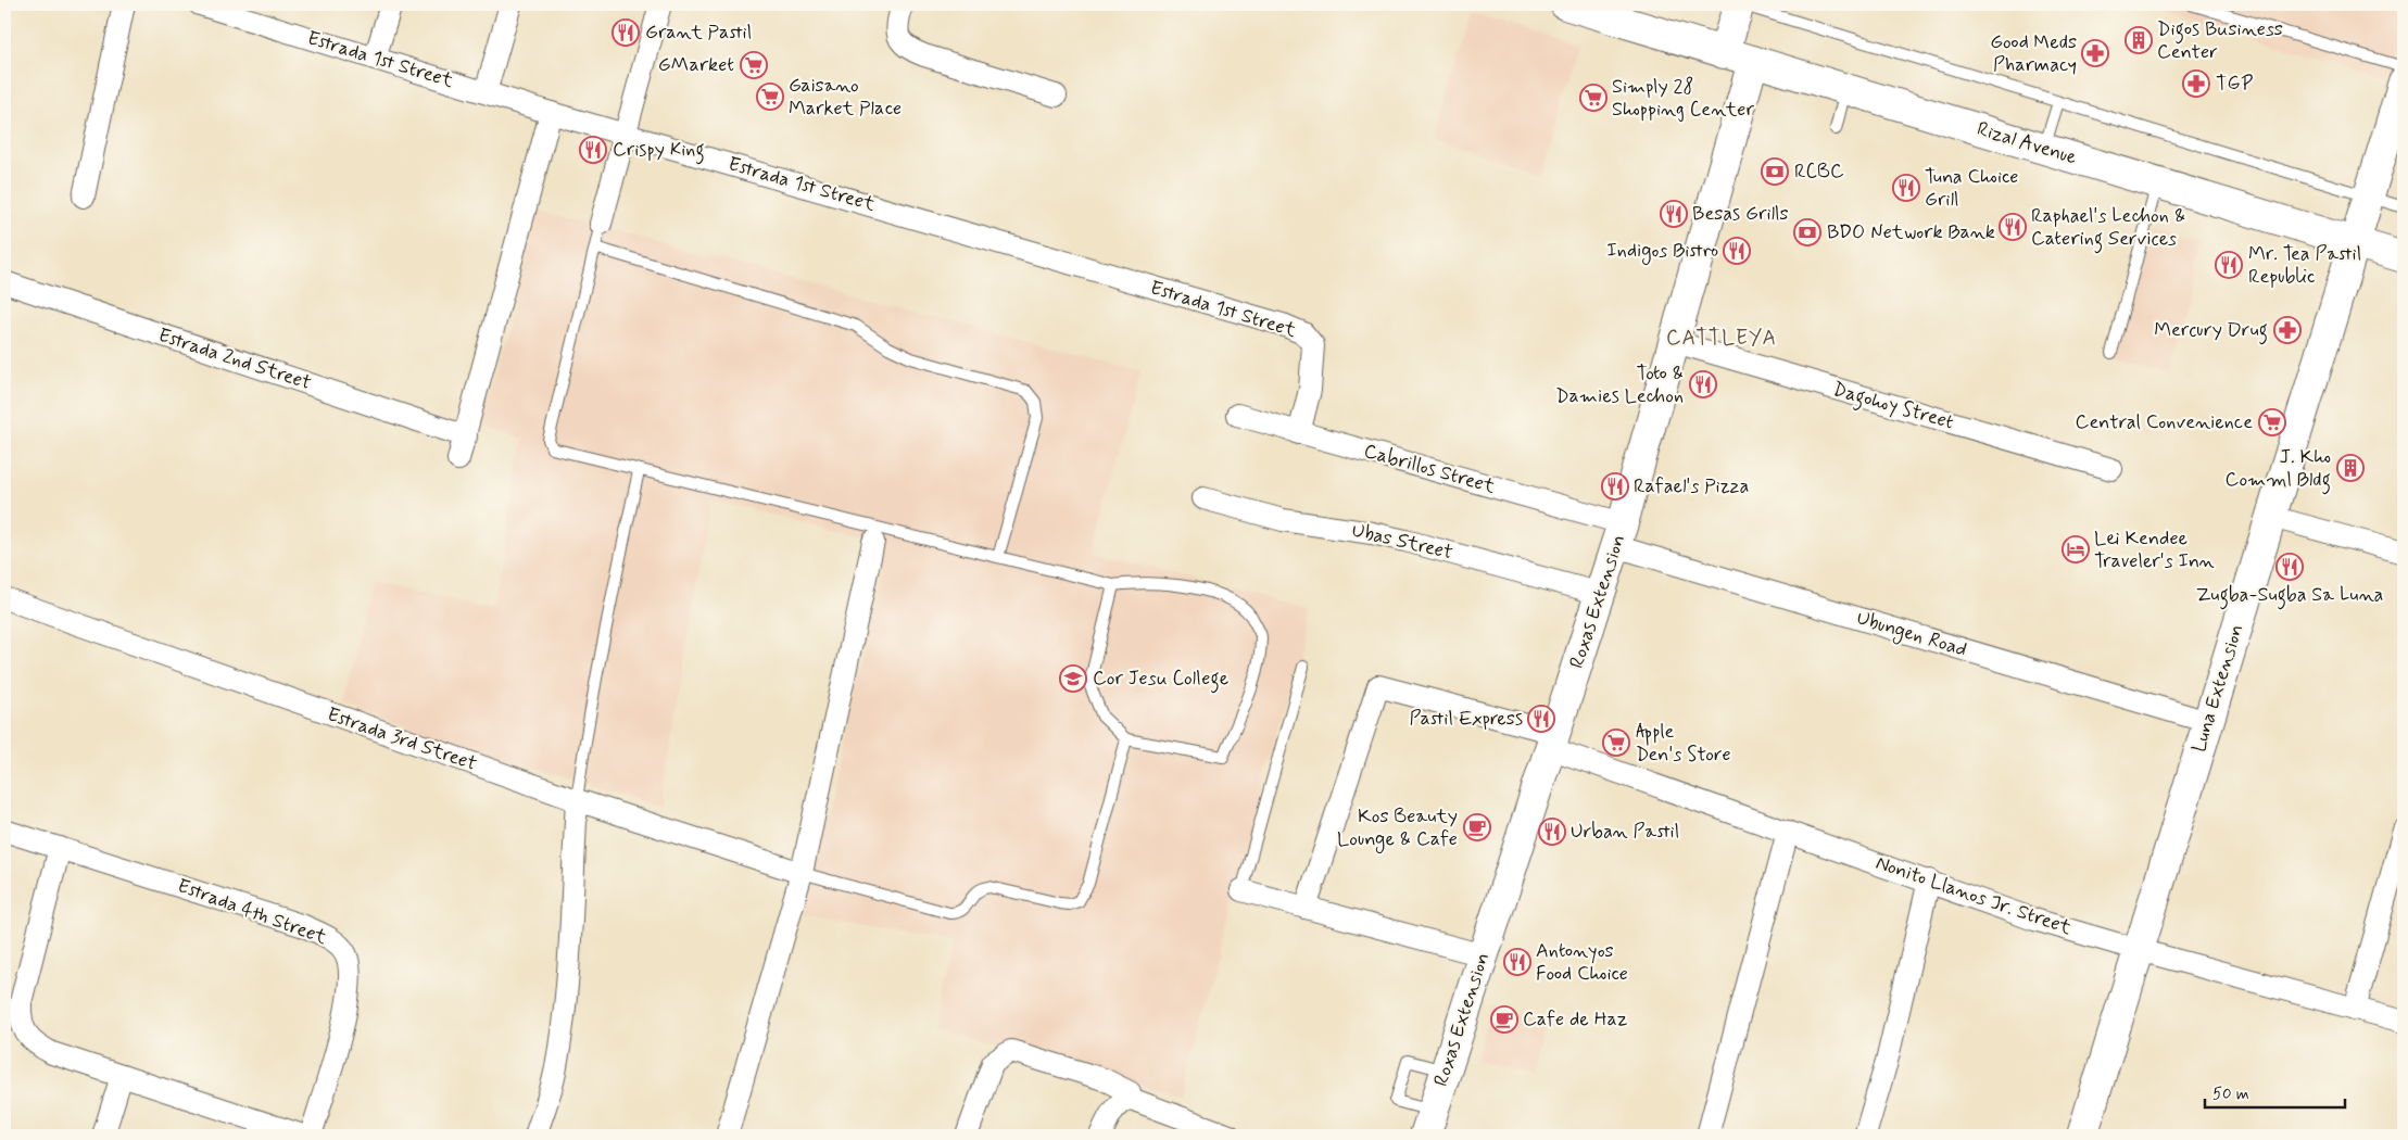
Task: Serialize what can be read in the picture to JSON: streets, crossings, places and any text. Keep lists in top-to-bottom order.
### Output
{
  "streets": {
    "main road": ["Rizal Avenue", "Roxas Extension", "Luna Extension"],
    "street": [
      "Estrada 1st Street",
      "Estrada 2nd Street",
      "Dagohoy Street",
      "Cabrillos Street",
      "Ubas Street",
      "Ubungen Road",
      "Estrada 3rd Street",
      "Nonito Llanos Jr. Street",
      "Estrada 4th Street"
    ]
  },
  "crossings": [
    ["Estrada 1st Street", "Cabrillos Street"],
    ["Rizal Avenue", "Roxas Extension"],
    ["Rizal Avenue", "Luna Extension"],
    ["Dagohoy Street", "Roxas Extension"],
    ["Cabrillos Street", "Roxas Extension"],
    ["Cabrillos Street", "Ubungen Road"],
    ["Ubas Street", "Roxas Extension"],
    ["Roxas Extension", "Ubungen Road"],
    ["Roxas Extension", "Nonito Llanos Jr. Street"],
    ["Ubungen Road", "Luna Extension"],
    ["Luna Extension", "Nonito Llanos Jr. Street"]
  ],
  "districts": ["CATTLEYA"],
  "places": {
    "restaurant": [
      "Grant Pastil",
      "Crispy King",
      "Tuna Choice Grill",
      "Besas Grills",
      "Raphael's Lechon & Catering Services",
      "Indigos Bistro",
      "Mr. Tea Pastil Republic",
      "Toto & Damies Lechon",
      "Rafael's Pizza",
      "Zugba-Sugba Sa Luna",
      "Pastil Express",
      "Urban Pastil",
      "Antonyos Food Choice"
    ],
    "building": ["Digos Business Center", "J. Kho Comml Bldg"],
    "pharmacy": ["Good Meds Pharmacy", "TGP", "Mercury Drug"],
    "supermarket": [
      "GMarket",
      "Gaisano Market Place",
      "Simply 28 Shopping Center",
      "Central Convenience",
      "Apple Den's Store"
    ],
    "bank": ["RCBC", "BDO Network Bank"],
    "hotel": ["Lei Kendee Traveler's Inn"],
    "school or university": ["Cor Jesu College"],
    "cafe": ["Kos Beauty Lounge & Cafe", "Cafe de Haz"]
  },
  "scale_bar": "50 m"
}
